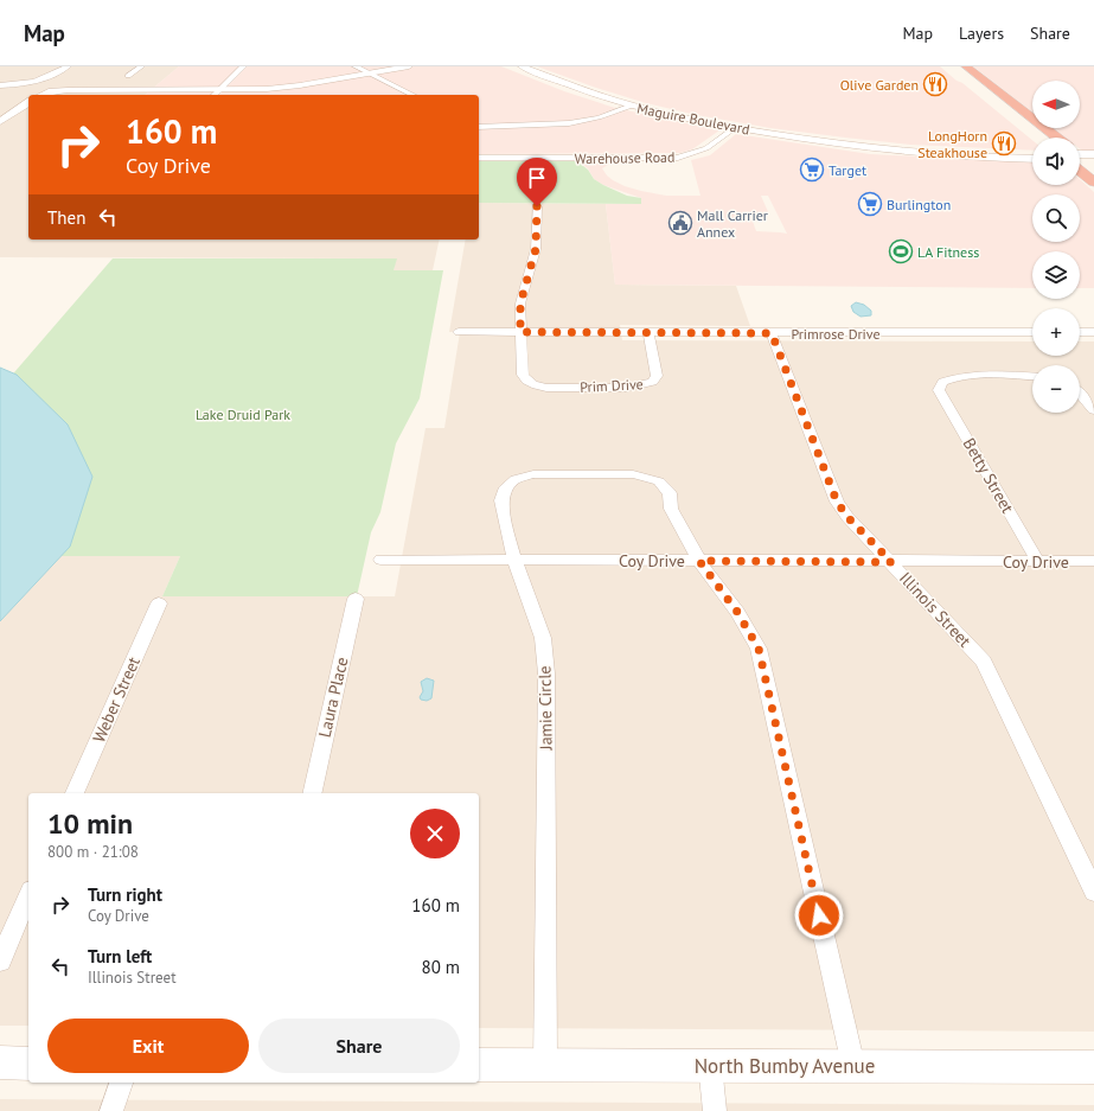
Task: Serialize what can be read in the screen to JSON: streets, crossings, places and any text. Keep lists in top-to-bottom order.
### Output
{
  "streets": {
    "street": [
      "Maguire Boulevard",
      "Warehouse Road",
      "Primrose Drive",
      "Prim Drive",
      "Betty Street",
      "Coy Drive",
      "Illinois Street",
      "Laura Place",
      "Weber Street",
      "Jamie Circle",
      "North Bumby Avenue"
    ]
  },
  "crossings": [
    ["Maguire Boulevard", "Warehouse Road"],
    ["Primrose Drive", "Prim Drive"],
    ["Primrose Drive", "Illinois Street"],
    ["Betty Street", "Coy Drive"],
    ["Coy Drive", "Illinois Street"],
    ["Coy Drive", "Jamie Circle"],
    ["Jamie Circle", "North Bumby Avenue"]
  ],
  "parks": ["Lake Druid Park"],
  "places": {
    "restaurant": ["Olive Garden", "LongHorn Steakhouse"],
    "supermarket": ["Target", "Burlington"],
    "public building": ["Mall Carrier Annex"],
    "sports": ["LA Fitness"]
  },
  "north": "left",
  "page": {
    "header": "Map",
    "nav": ["Map", "Layers", "Share"],
    "map_buttons": ["+", "−"],
    "turn": ["160 m", "Coy Drive"],
    "then": "Then",
    "heading": ["10 min", "800 m · 21:08"],
    "list": [
      {
        "name": "Turn right",
        "note": "Coy Drive",
        "value": "160 m"
      },
      {
        "name": "Turn left",
        "note": "Illinois Street",
        "value": "80 m"
      }
    ],
    "buttons": ["Exit", "Share"]
  }
}
